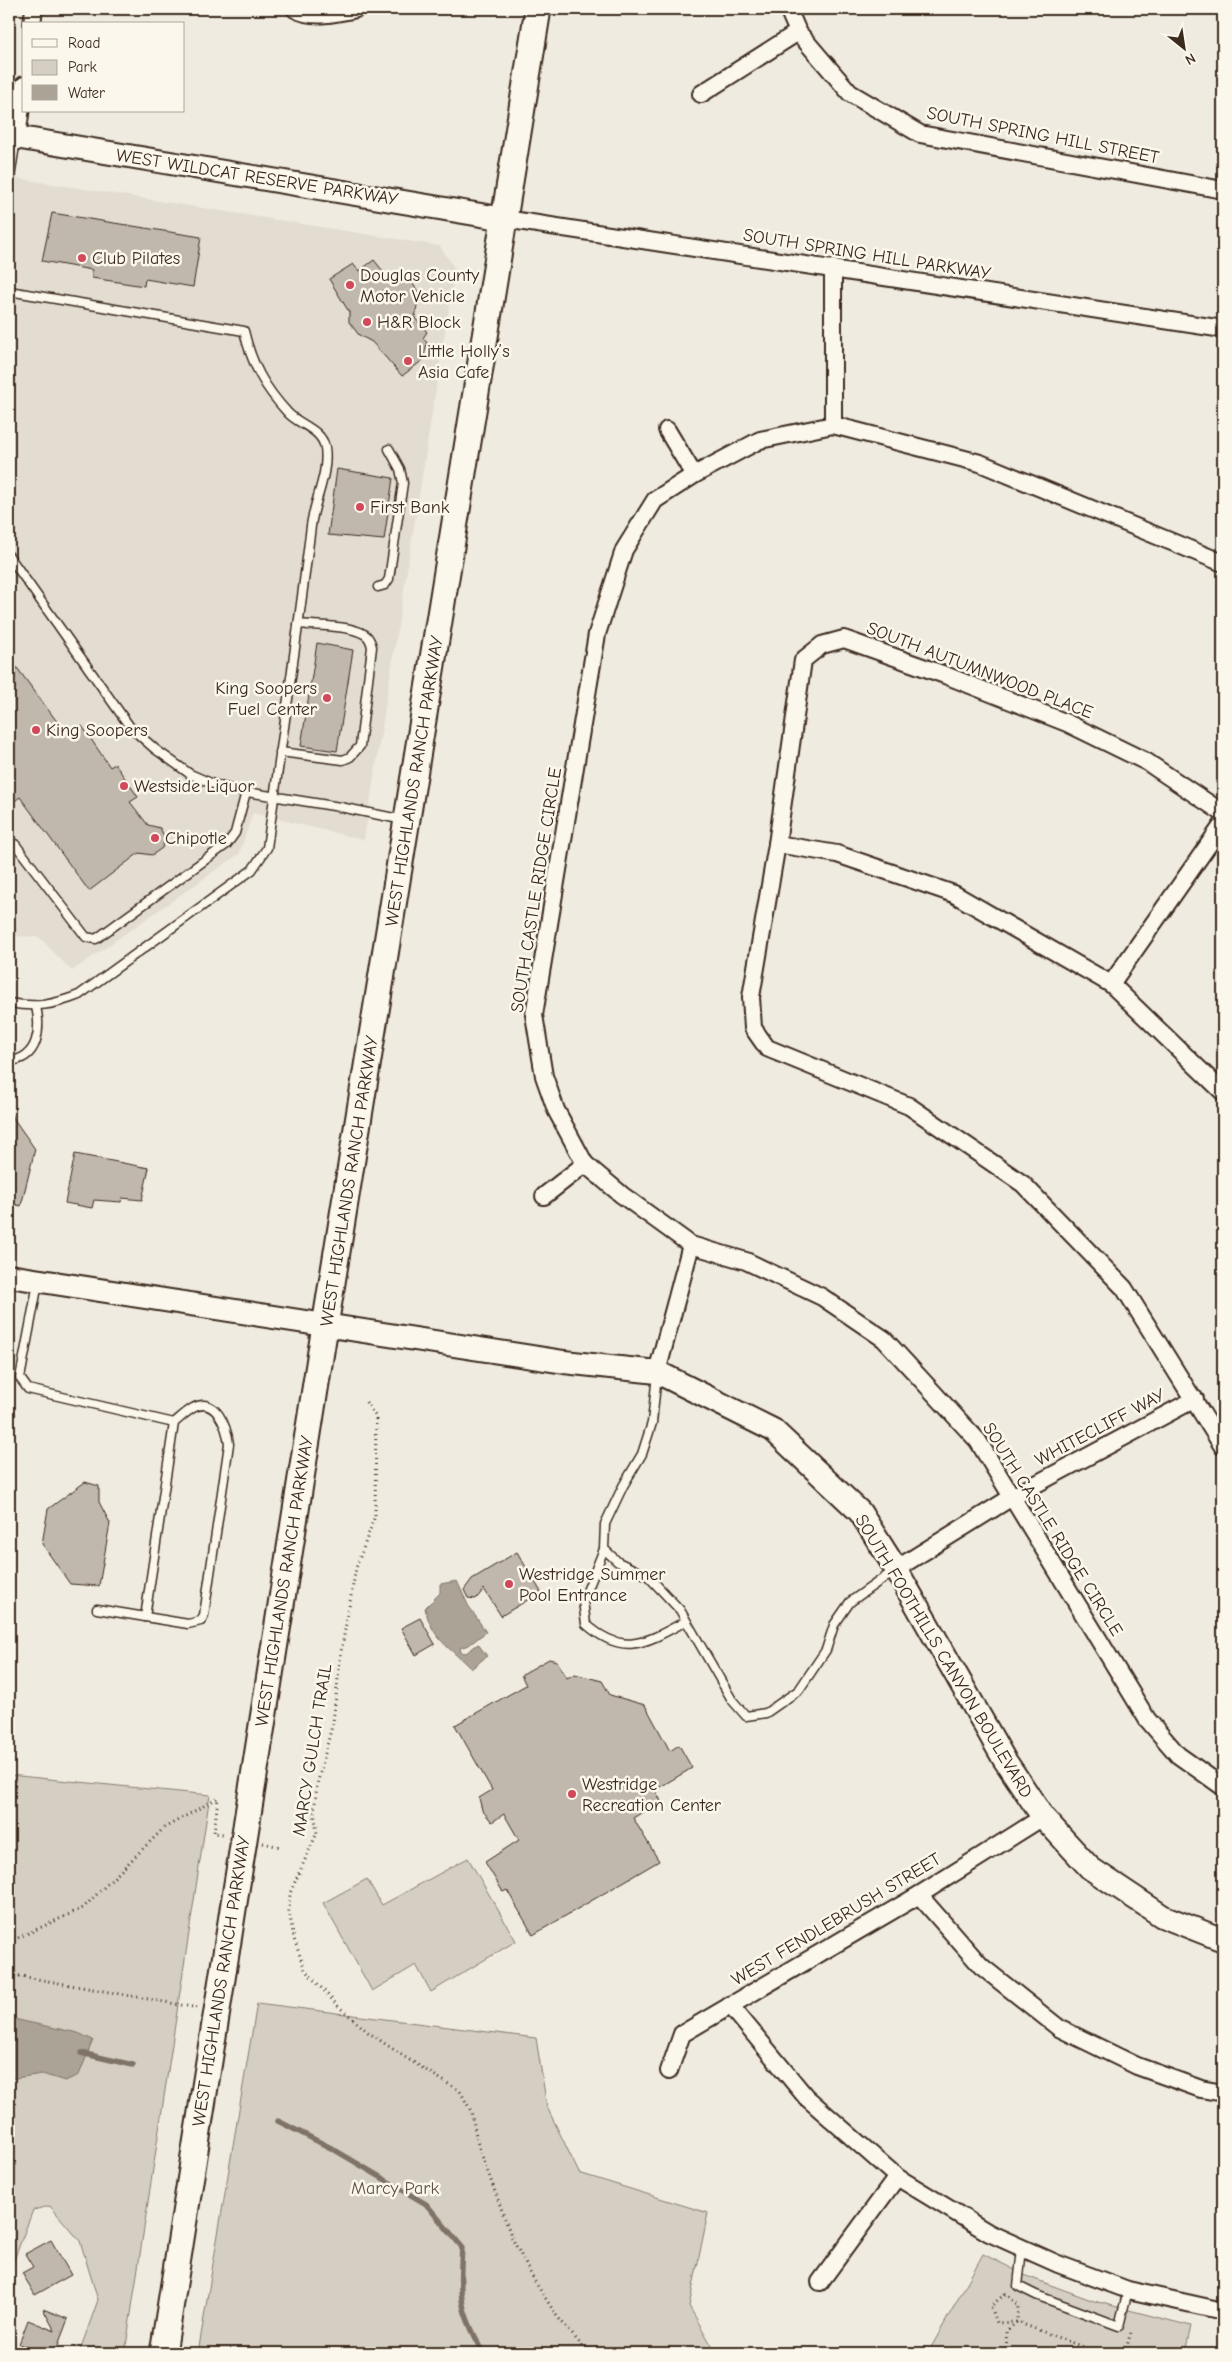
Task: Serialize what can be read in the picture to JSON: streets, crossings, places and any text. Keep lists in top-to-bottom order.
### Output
{
  "streets": {
    "main road": ["WEST HIGHLANDS RANCH PARKWAY"],
    "street": [
      "SOUTH SPRING HILL STREET",
      "WEST WILDCAT RESERVE PARKWAY",
      "SOUTH SPRING HILL PARKWAY",
      "SOUTH AUTUMNWOOD PLACE",
      "SOUTH CASTLE RIDGE CIRCLE",
      "WHITECLIFF WAY",
      "SOUTH FOOTHILLS CANYON BOULEVARD",
      "WEST FENDLEBRUSH STREET"
    ],
    "path": ["MARCY GULCH TRAIL"]
  },
  "crossings": [
    ["WEST WILDCAT RESERVE PARKWAY", "SOUTH SPRING HILL PARKWAY"],
    ["WEST WILDCAT RESERVE PARKWAY", "WEST HIGHLANDS RANCH PARKWAY"],
    ["SOUTH SPRING HILL PARKWAY", "WEST HIGHLANDS RANCH PARKWAY"],
    ["SOUTH AUTUMNWOOD PLACE", "WHITECLIFF WAY"],
    ["WEST HIGHLANDS RANCH PARKWAY", "SOUTH FOOTHILLS CANYON BOULEVARD"],
    ["SOUTH CASTLE RIDGE CIRCLE", "WHITECLIFF WAY"],
    ["WHITECLIFF WAY", "SOUTH FOOTHILLS CANYON BOULEVARD"],
    ["SOUTH FOOTHILLS CANYON BOULEVARD", "WEST FENDLEBRUSH STREET"]
  ],
  "parks": ["Marcy Park"],
  "places": [
    "Club Pilates",
    "Douglas County Motor Vehicle",
    "H&R Block",
    "Little Holly’s Asia Cafe",
    "First Bank",
    "King Soopers Fuel Center",
    "King Soopers",
    "Westside Liquor",
    "Chipotle",
    "Westridge Summer Pool Entrance",
    "Westridge Recreation Center"
  ],
  "legend": ["Road", "Park", "Water"],
  "north": "bottom right"
}
